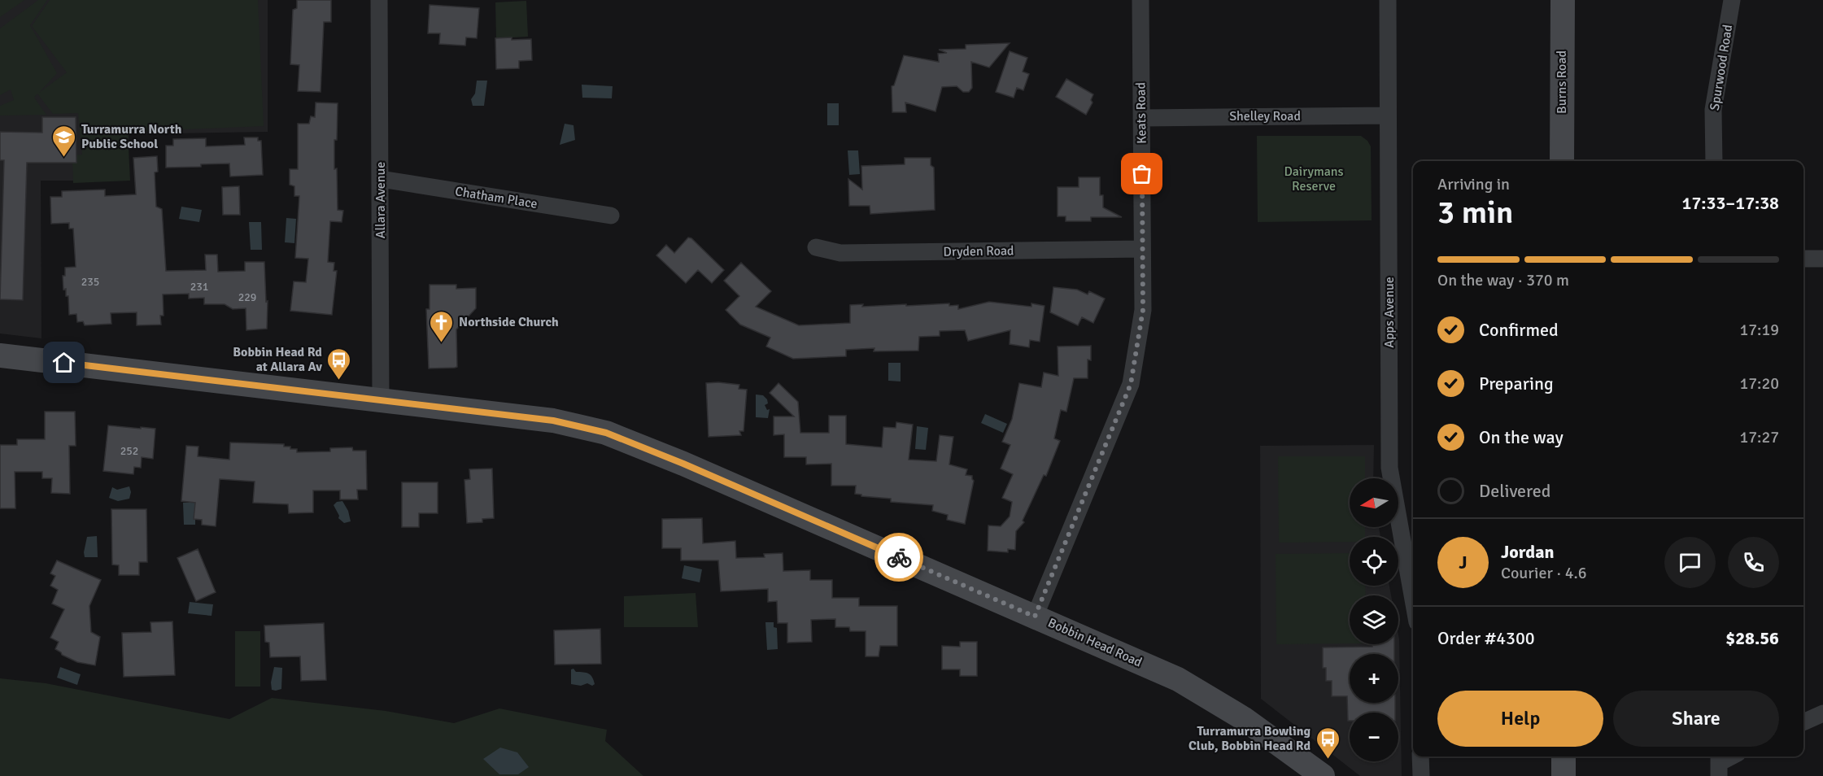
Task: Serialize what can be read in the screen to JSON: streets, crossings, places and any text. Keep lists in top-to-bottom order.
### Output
{
  "streets": {
    "main road": ["Burns Road", "Bobbin Head Road"],
    "street": [
      "Spurwood Road",
      "Keats Road",
      "Shelley Road",
      "Chatham Place",
      "Allara Avenue",
      "Dryden Road",
      "Apps Avenue"
    ]
  },
  "crossings": [
    ["Keats Road", "Shelley Road"],
    ["Keats Road", "Dryden Road"],
    ["Keats Road", "Bobbin Head Road"],
    ["Shelley Road", "Apps Avenue"],
    ["Chatham Place", "Allara Avenue"],
    ["Allara Avenue", "Bobbin Head Road"]
  ],
  "parks": ["Dairymans Reserve"],
  "places": {
    "school or university": ["Turramurra North Public School"],
    "church": ["Northside Church"],
    "bus stop": ["Bobbin Head Rd at Allara Av", "Turramurra Bowling Club, Bobbin Head Rd"]
  },
  "house_numbers": [
    "235",
    "231",
    "229",
    "252"
  ],
  "north": "left",
  "page": {
    "heading": ["3 min", "Arriving in", "17:33–17:38"],
    "panel": [
      "Jordan",
      "Courier · 4.6",
      "Order #4300",
      "$28.56"
    ],
    "bar": "On the way · 370 m",
    "list": [
      ["Confirmed", "17:19"],
      ["Preparing", "17:20"],
      ["On the way", "17:27"],
      "Delivered"
    ],
    "map_buttons": ["+", "−"],
    "round": "J",
    "buttons": ["Help", "Share"]
  }
}
